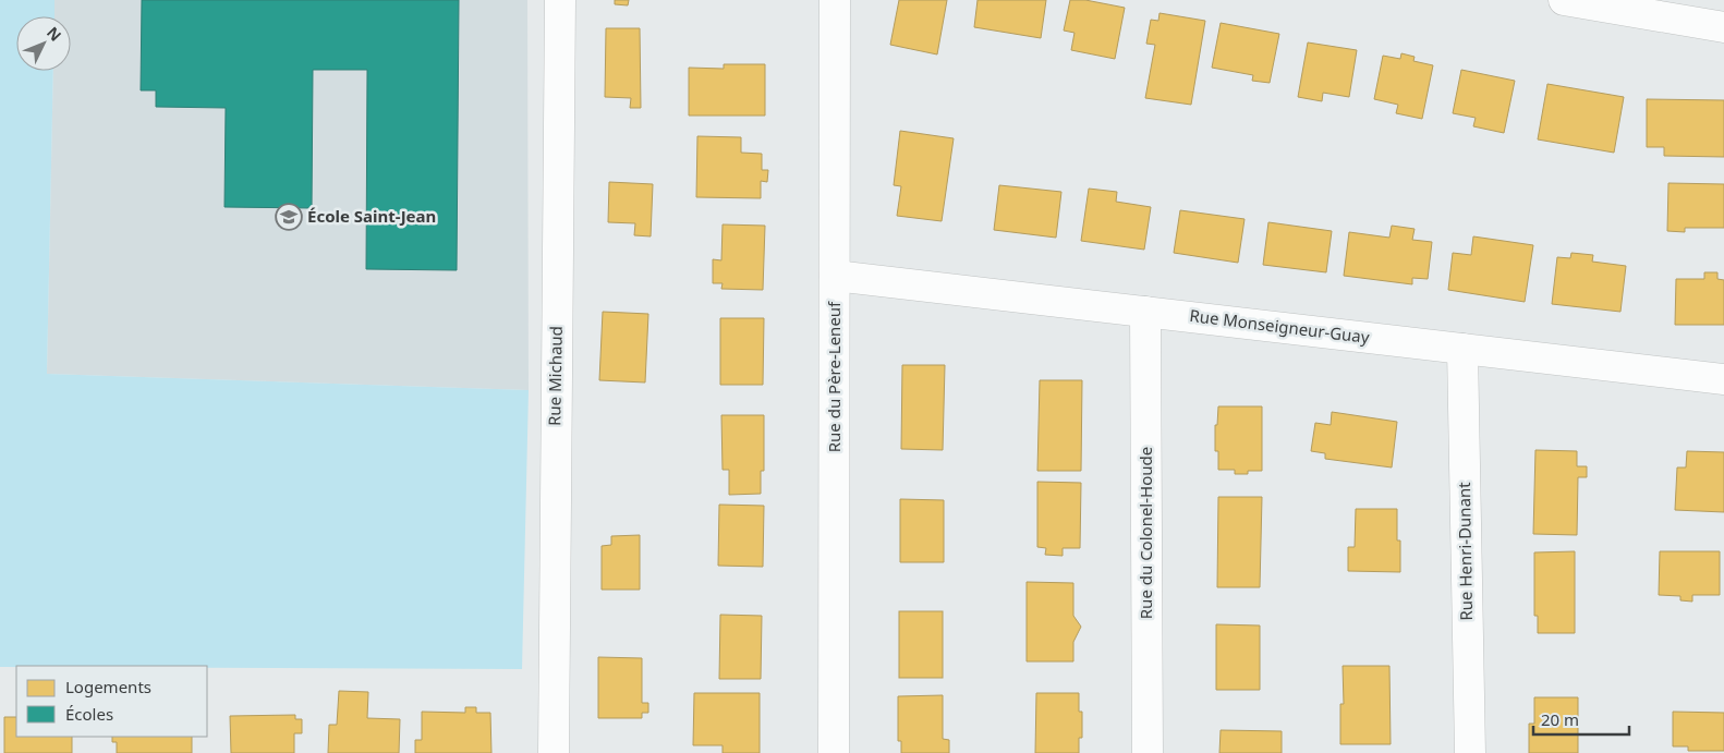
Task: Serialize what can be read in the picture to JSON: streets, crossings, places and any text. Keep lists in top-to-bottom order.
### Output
{
  "streets": {
    "street": [
      "Rue Monseigneur-Guay",
      "Rue Michaud",
      "Rue du Père-Leneuf",
      "Rue du Colonel-Houde",
      "Rue Henri-Dunant"
    ]
  },
  "crossings": [
    ["Rue Monseigneur-Guay", "Rue du Père-Leneuf"],
    ["Rue Monseigneur-Guay", "Rue du Colonel-Houde"],
    ["Rue Monseigneur-Guay", "Rue Henri-Dunant"]
  ],
  "places": {
    "school or university": ["École Saint-Jean"]
  },
  "legend": ["Logements", "Écoles"],
  "scale_bar": "20 m",
  "north": "top right"
}
